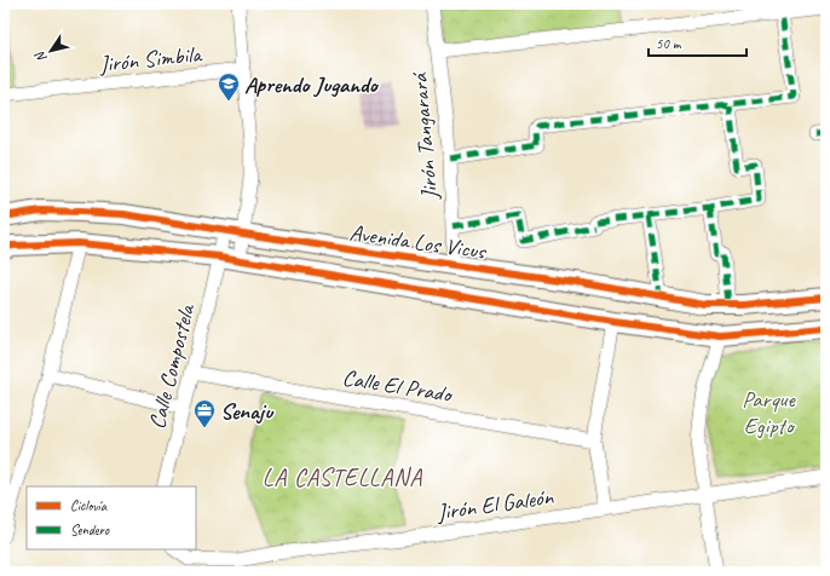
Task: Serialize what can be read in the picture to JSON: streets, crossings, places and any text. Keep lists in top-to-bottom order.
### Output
{
  "streets": {
    "street": [
      "Jirón Simbila",
      "Jirón Tangarará",
      "Avenida Los Vicus",
      "Calle Compostela",
      "Calle El Prado",
      "Jirón El Galeón"
    ]
  },
  "crossings": [
    ["Jirón Tangarará", "Avenida Los Vicus"],
    ["Avenida Los Vicus", "Calle Compostela"],
    ["Calle Compostela", "Calle El Prado"]
  ],
  "districts": ["LA CASTELLANA"],
  "parks": ["Parque Egipto"],
  "places": {
    "school or university": ["Aprendo Jugando"],
    "office": ["Senaju"]
  },
  "legend": ["Ciclovía", "Sendero"],
  "scale_bar": "50 m",
  "north": "bottom left"
}
